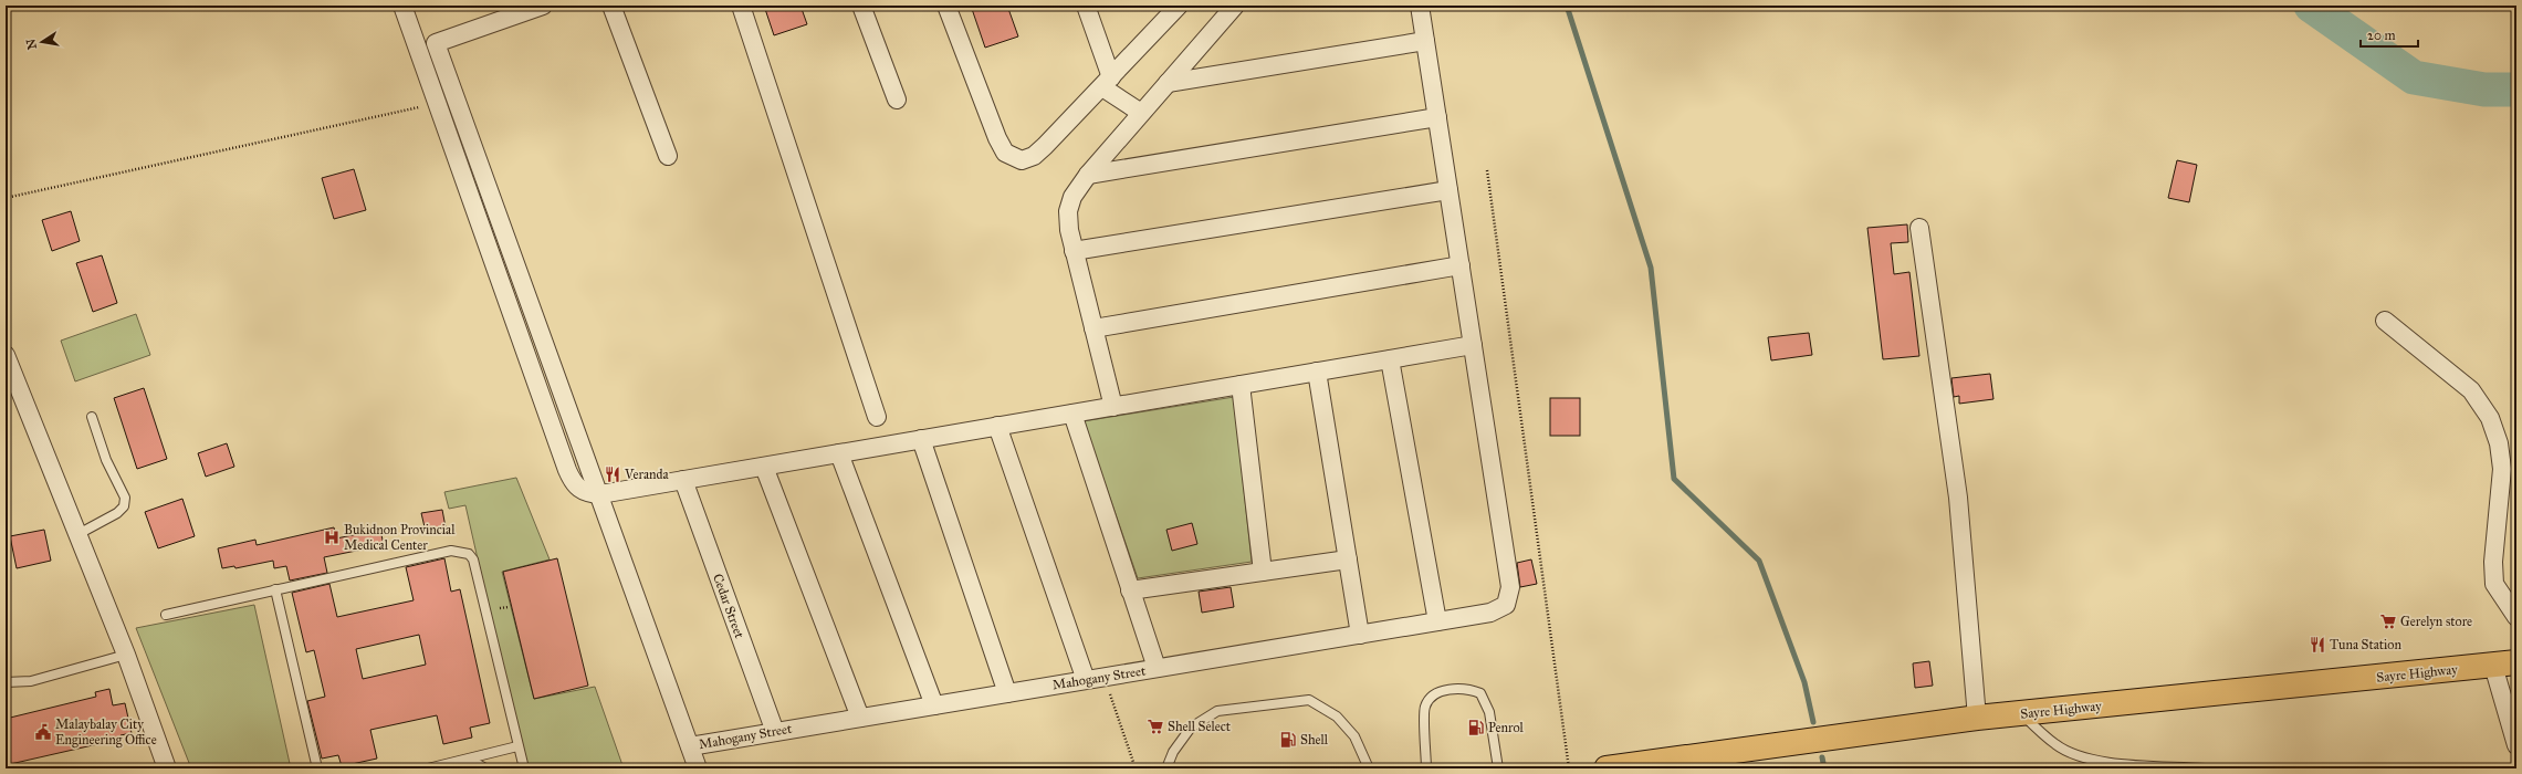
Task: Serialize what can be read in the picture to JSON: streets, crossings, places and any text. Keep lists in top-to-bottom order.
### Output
{
  "streets": {
    "highway": ["Sayre Highway"],
    "street": ["Cedar Street", "Mahogany Street"]
  },
  "crossings": [
    ["Cedar Street", "Mahogany Street"]
  ],
  "places": {
    "restaurant": ["Veranda", "Tuna Station"],
    "hospital": ["Bukidnon Provincial Medical Center"],
    "supermarket": ["Gerelyn store", "Shell Select"],
    "fuel station": ["Penrol", "Shell"],
    "public building": ["Malaybalay City Engineering Office"]
  },
  "scale_bar": "20 m",
  "north": "left"
}
